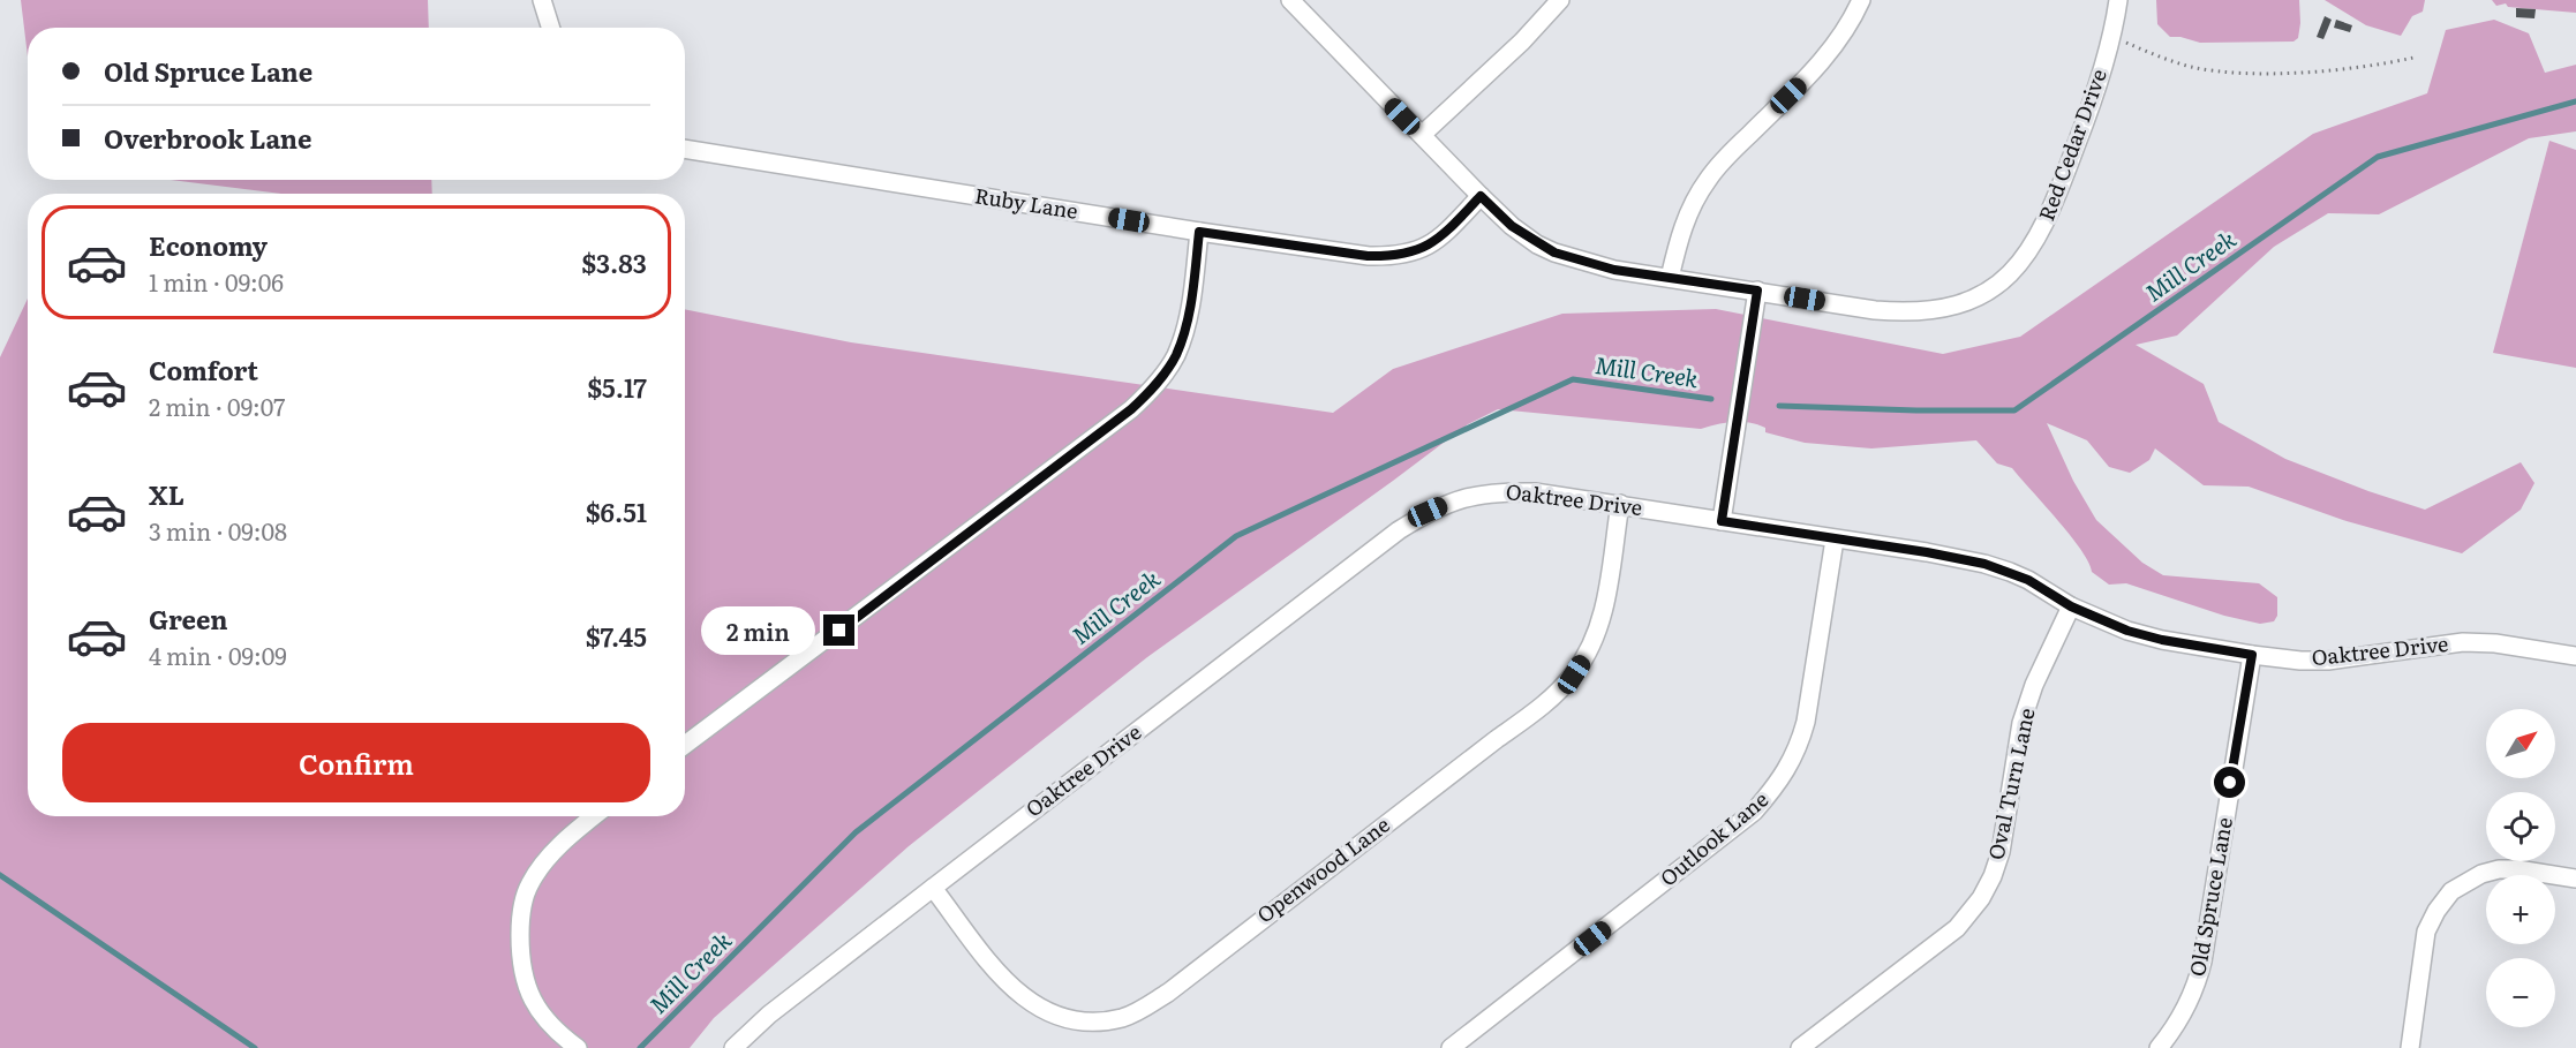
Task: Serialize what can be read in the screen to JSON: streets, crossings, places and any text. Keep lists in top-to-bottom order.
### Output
{
  "streets": {
    "street": [
      "Red Cedar Drive",
      "Ruby Lane",
      "Oaktree Drive",
      "Oval Turn Lane",
      "Outlook Lane",
      "Openwood Lane",
      "Old Spruce Lane"
    ]
  },
  "crossings": [
    ["Red Cedar Drive", "Ruby Lane"],
    ["Oaktree Drive", "Oval Turn Lane"],
    ["Oaktree Drive", "Outlook Lane"],
    ["Oaktree Drive", "Openwood Lane"],
    ["Oaktree Drive", "Old Spruce Lane"]
  ],
  "water": ["Mill Creek"],
  "north": "top right",
  "page": {
    "banner": ["Old Spruce Lane", "Overbrook Lane"],
    "list": [
      {
        "name": "Economy",
        "note": "1 min · 09:06",
        "value": "$3.83"
      },
      {
        "name": "Comfort",
        "note": "2 min · 09:07",
        "value": "$5.17"
      },
      {
        "name": "XL",
        "note": "3 min · 09:08",
        "value": "$6.51"
      },
      {
        "name": "Green",
        "note": "4 min · 09:09",
        "value": "$7.45"
      }
    ],
    "bubble": "2 min",
    "map_buttons": ["+", "−"],
    "buttons": "Confirm"
  }
}
